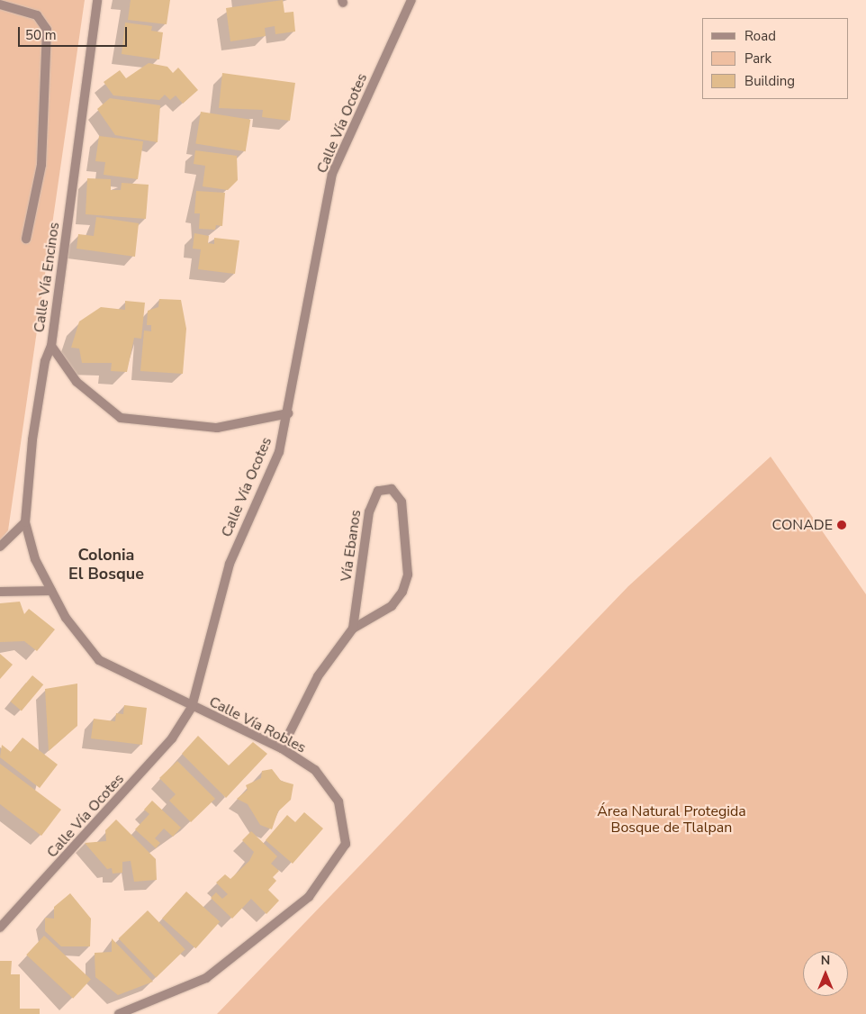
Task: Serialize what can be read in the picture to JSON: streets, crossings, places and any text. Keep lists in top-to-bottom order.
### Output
{
  "streets": {
    "street": [
      "Calle Vía Ocotes",
      "Calle Vía Encinos",
      "Vía Ebanos",
      "Calle Vía Robles"
    ]
  },
  "crossings": [
    ["Calle Vía Ocotes", "Calle Vía Robles"],
    ["Calle Vía Encinos", "Calle Vía Robles"],
    ["Vía Ebanos", "Calle Vía Robles"]
  ],
  "districts": ["Colonia El Bosque"],
  "parks": ["Área Natural Protegida Bosque de Tlalpan"],
  "places": ["CONADE"],
  "legend": ["Road", "Park", "Building"],
  "scale_bar": "50 m",
  "north": "top"
}
